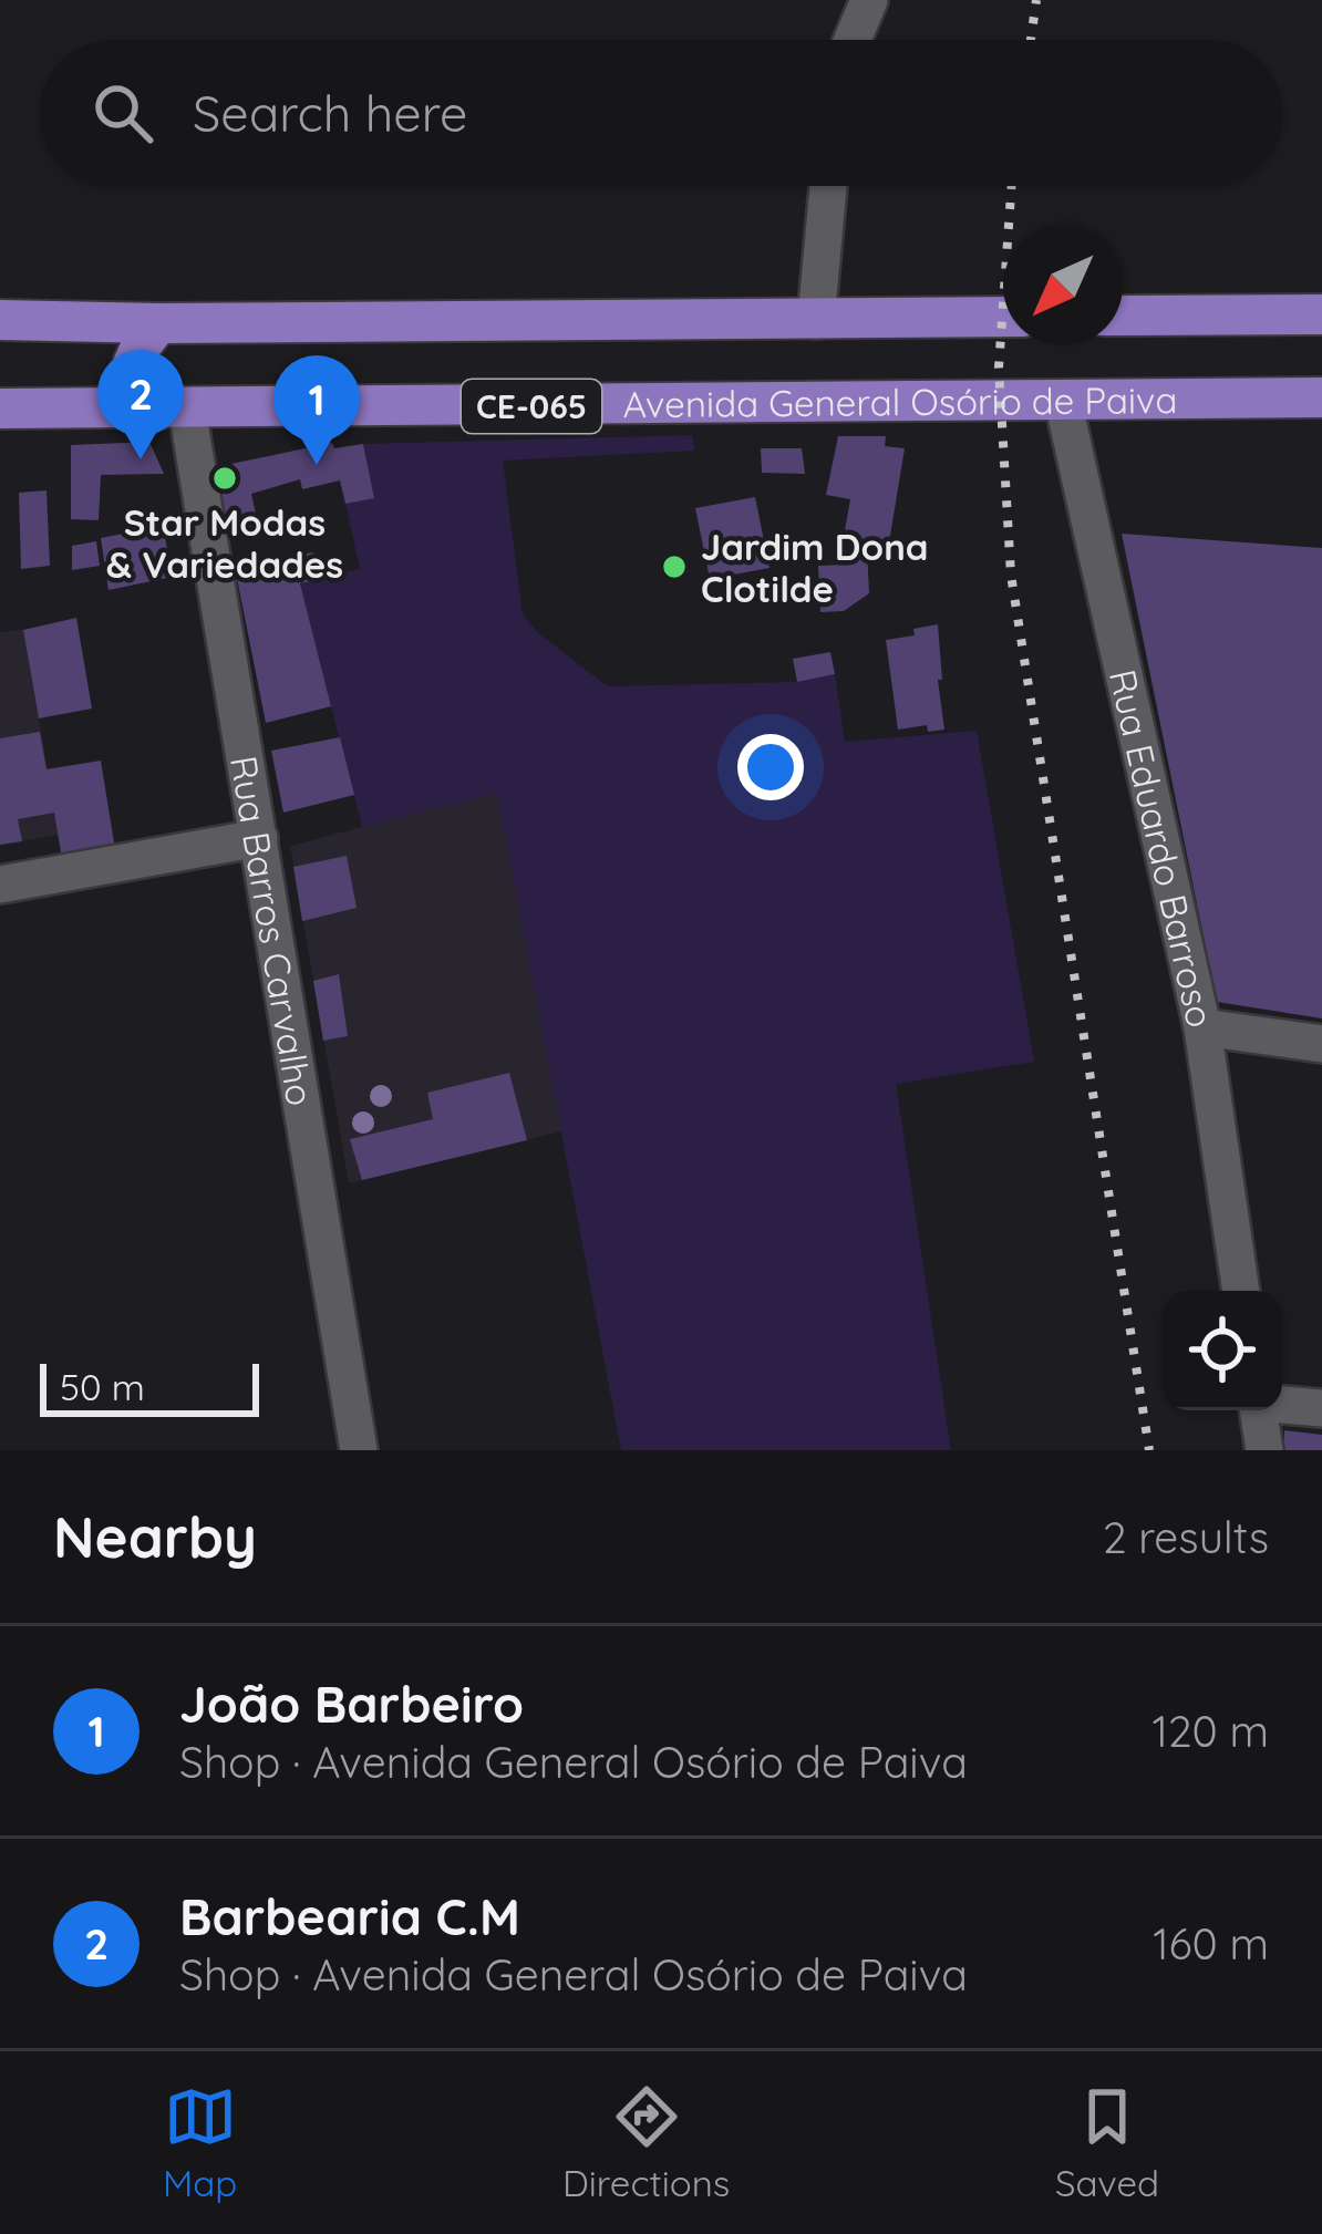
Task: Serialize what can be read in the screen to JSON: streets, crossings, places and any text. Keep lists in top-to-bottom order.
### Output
{
  "streets": {
    "main road": ["Avenida General Osório de Paiva", "CE-065"],
    "street": ["Rua Eduardo Barroso", "Rua Barros Carvalho"]
  },
  "crossings": [
    ["Avenida General Osório de Paiva", "Rua Eduardo Barroso"],
    ["Avenida General Osório de Paiva", "Rua Barros Carvalho"]
  ],
  "places": ["Star Modas & Variedades", "Jardim Dona Clotilde"],
  "scale_bar": "50 m",
  "north": "bottom left",
  "page": {
    "search": "Search here",
    "pins": ["2", "1"],
    "scale": "50 m",
    "heading": ["Nearby", "2 results"],
    "list": [
      {
        "mark": "1",
        "name": "João Barbeiro",
        "note": "Shop · Avenida General Osório de Paiva",
        "value": "120 m"
      },
      {
        "mark": "2",
        "name": "Barbearia C.M",
        "note": "Shop · Avenida General Osório de Paiva",
        "value": "160 m"
      }
    ],
    "nav": ["Map", "Directions", "Saved"]
  }
}
